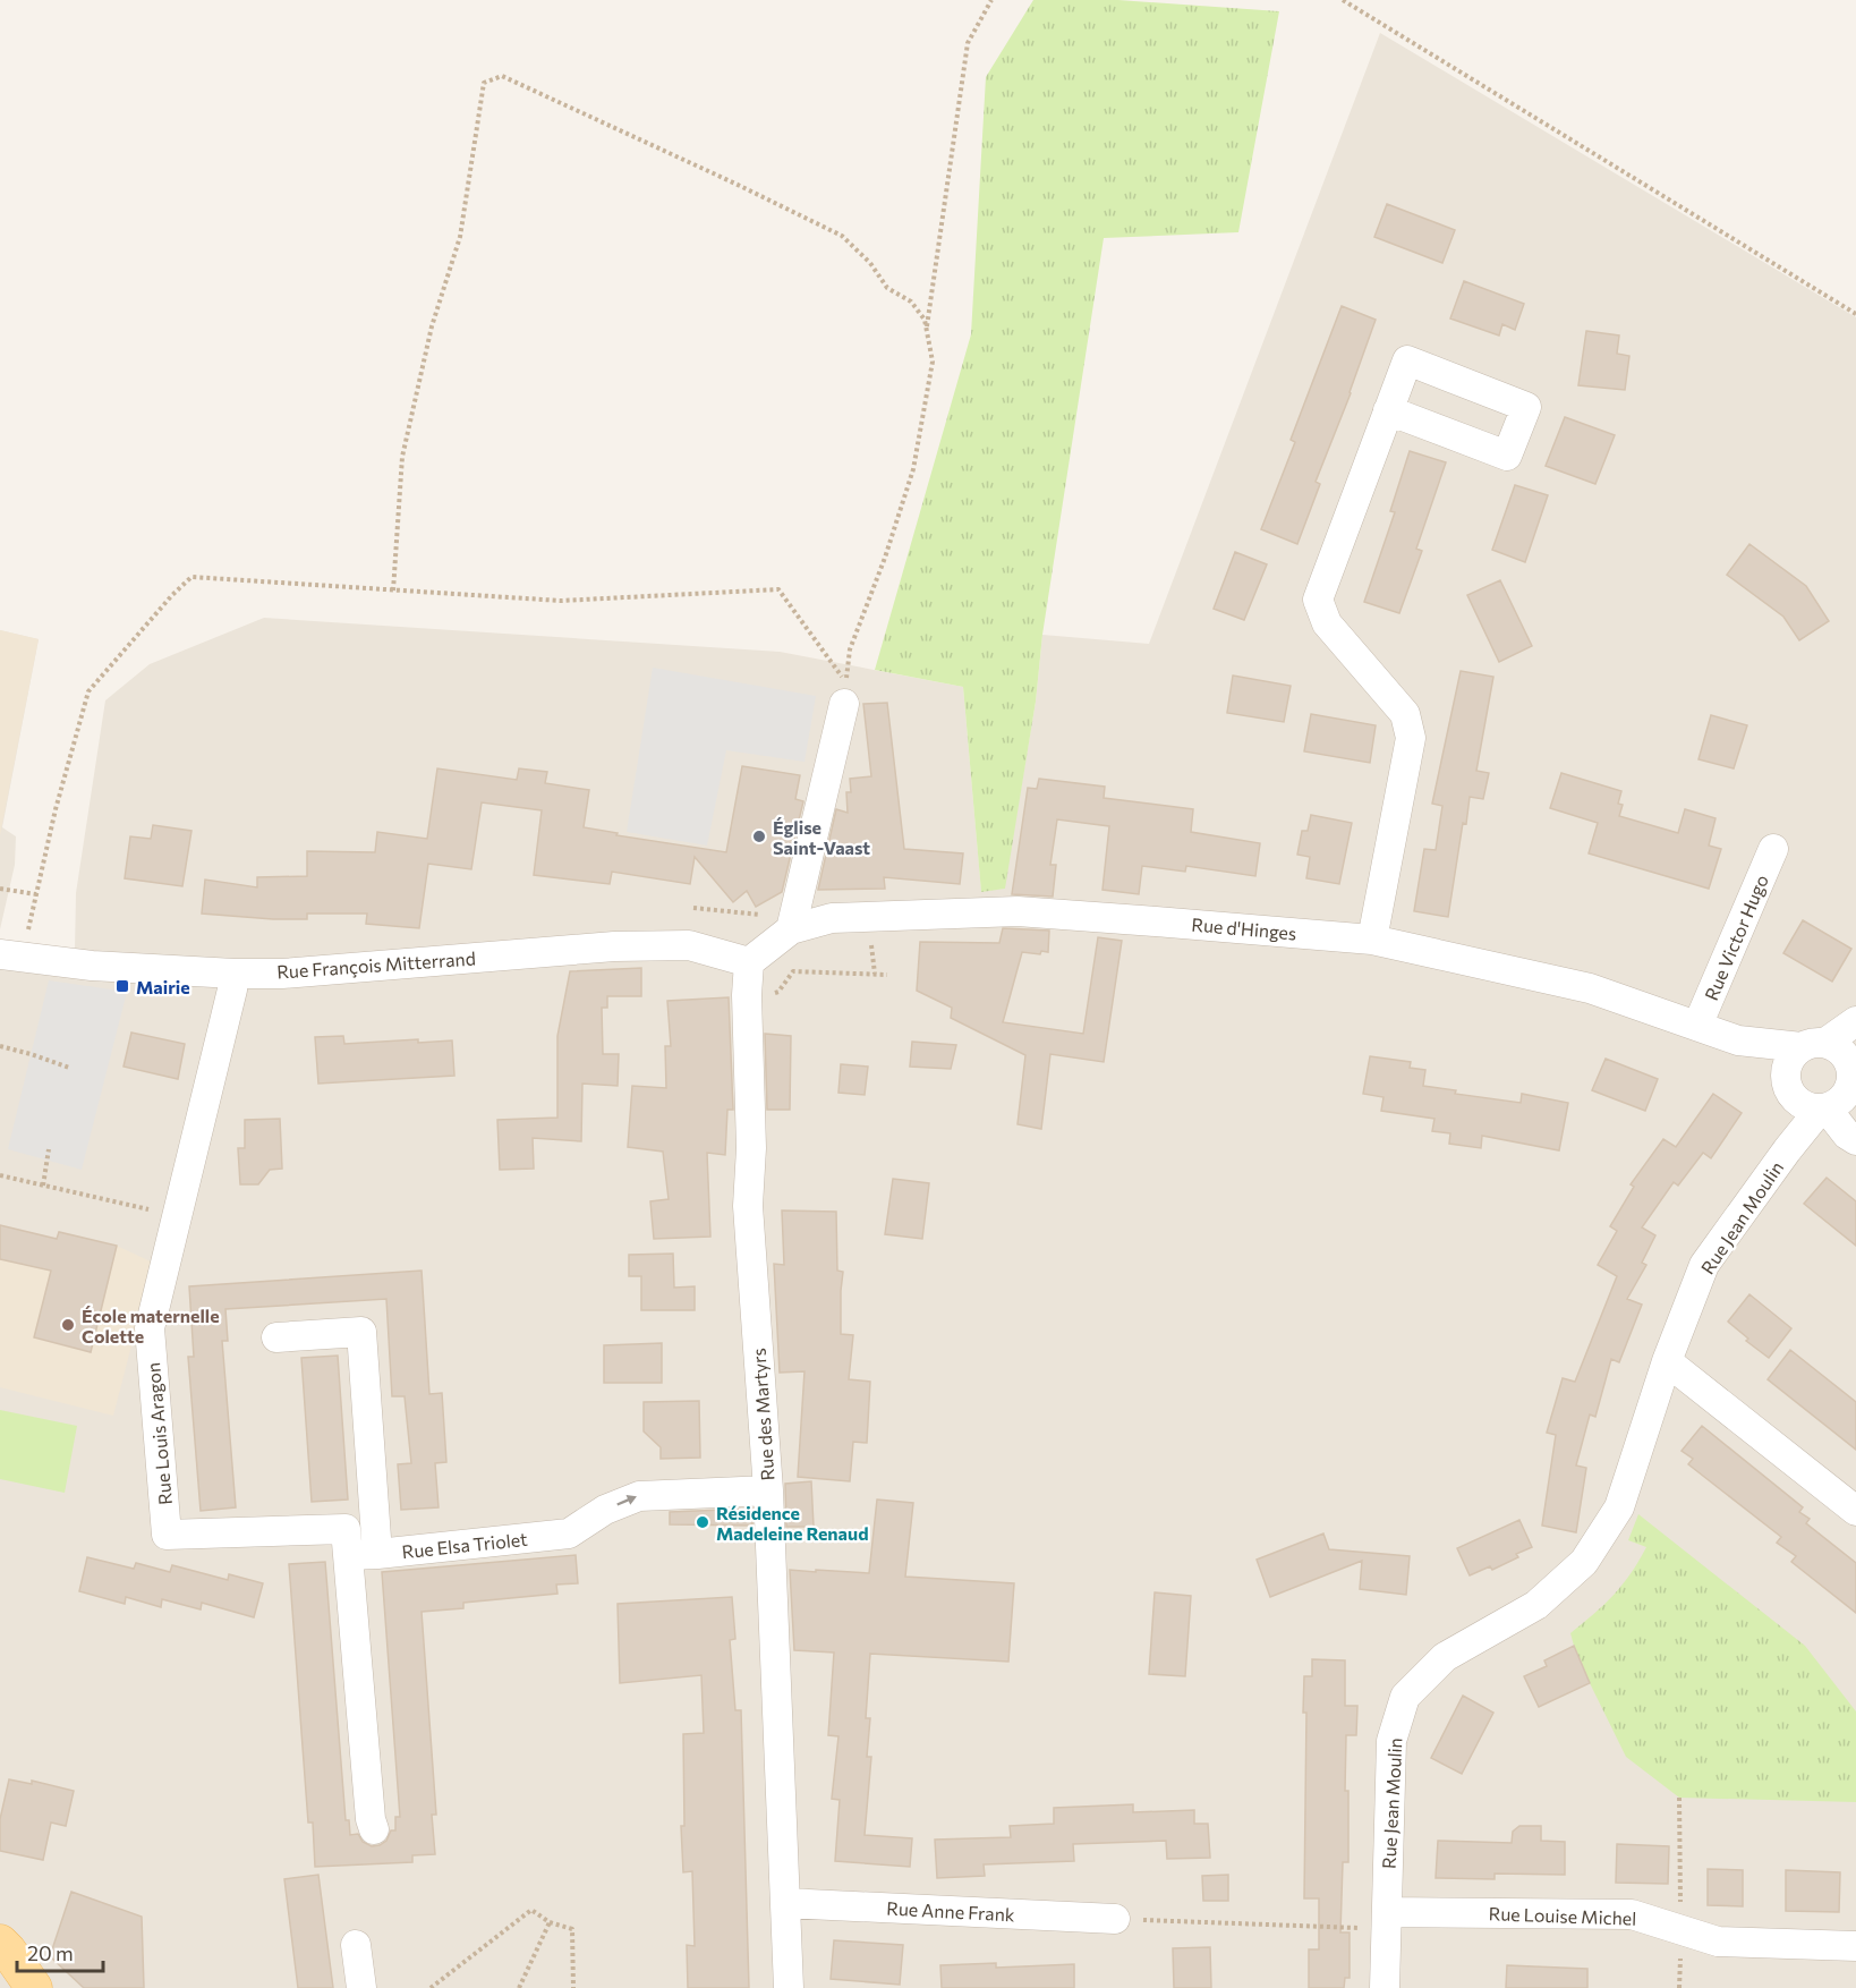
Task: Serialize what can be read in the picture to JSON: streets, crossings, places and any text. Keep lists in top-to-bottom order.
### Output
{
  "streets": {
    "street": [
      "Rue d'Hinges",
      "Rue Victor Hugo",
      "Rue François Mitterrand",
      "Rue Jean Moulin",
      "Rue des Martyrs",
      "Rue Louis Aragon",
      "Rue Elsa Triolet",
      "Rue Anne Frank",
      "Rue Louise Michel"
    ]
  },
  "crossings": [
    ["Rue d'Hinges", "Rue Victor Hugo"],
    ["Rue d'Hinges", "Rue François Mitterrand"],
    ["Rue d'Hinges", "Rue Jean Moulin"],
    ["Rue d'Hinges", "Rue des Martyrs"],
    ["Rue François Mitterrand", "Rue des Martyrs"],
    ["Rue François Mitterrand", "Rue Louis Aragon"],
    ["Rue Jean Moulin", "Rue Louise Michel"],
    ["Rue des Martyrs", "Rue Elsa Triolet"],
    ["Rue des Martyrs", "Rue Anne Frank"]
  ],
  "one_way": ["Rue Elsa Triolet"],
  "places": {
    "other": ["Église Saint-Vaast", "École maternelle Colette", "Résidence Madeleine Renaud"],
    "transit": ["Mairie"]
  },
  "scale_bar": "20 m"
}
